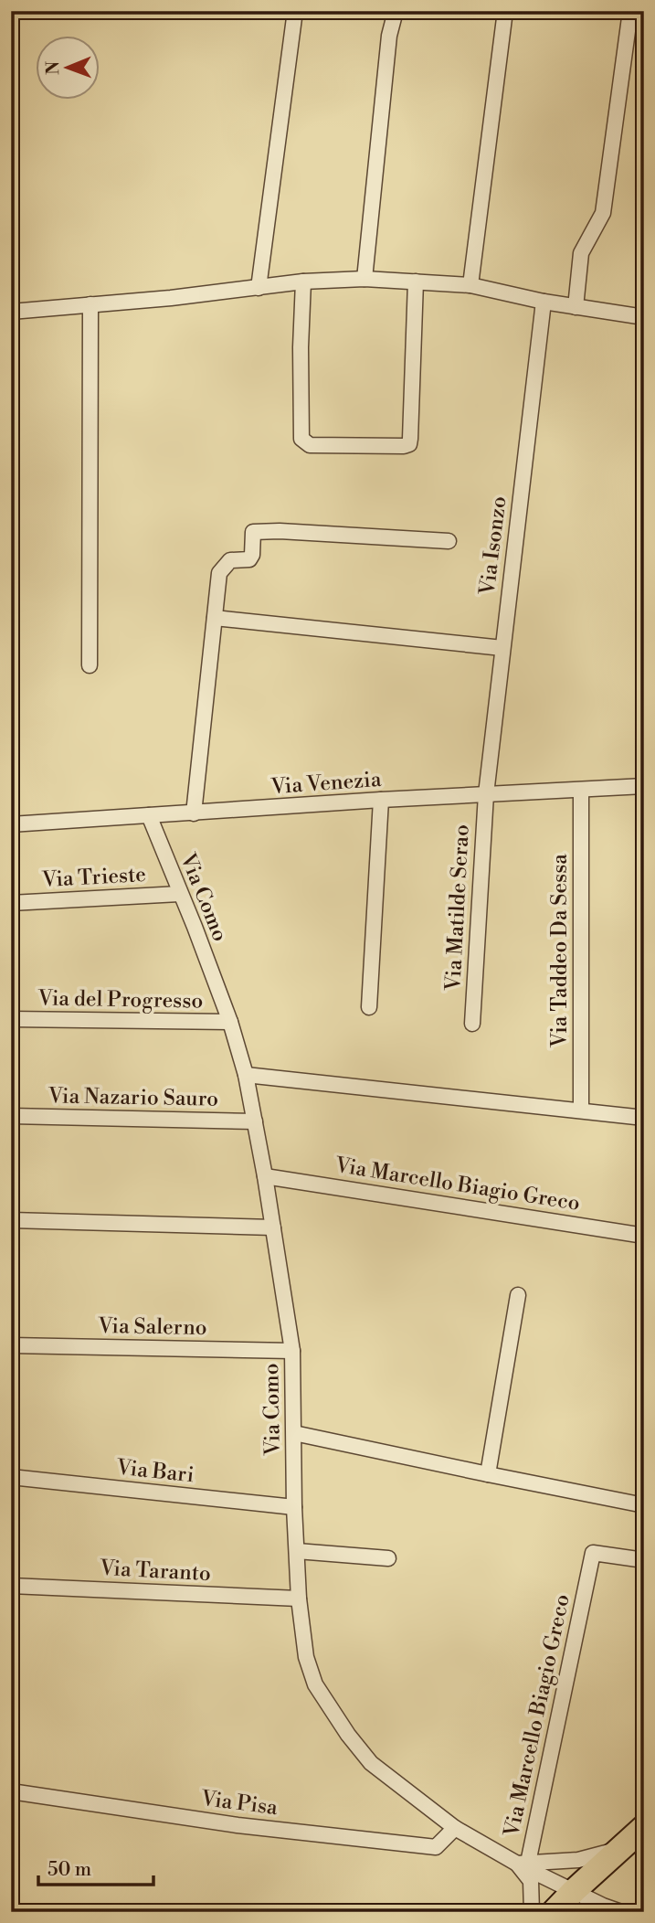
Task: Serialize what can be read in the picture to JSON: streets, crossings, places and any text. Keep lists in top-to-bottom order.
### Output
{
  "streets": {
    "street": [
      "Via Isonzo",
      "Via Venezia",
      "Via Trieste",
      "Via Como",
      "Via Matilde Serao",
      "Via Taddeo Da Sessa",
      "Via del Progresso",
      "Via Nazario Sauro",
      "Via Marcello Biagio Greco",
      "Via Salerno",
      "Via Bari",
      "Via Taranto",
      "Via Pisa"
    ]
  },
  "crossings": [
    ["Via Isonzo", "Via Venezia"],
    ["Via Isonzo", "Via Matilde Serao"],
    ["Via Venezia", "Via Como"],
    ["Via Venezia", "Via Matilde Serao"],
    ["Via Venezia", "Via Taddeo Da Sessa"],
    ["Via Trieste", "Via Como"],
    ["Via Como", "Via del Progresso"],
    ["Via Como", "Via Nazario Sauro"],
    ["Via Como", "Via Marcello Biagio Greco"],
    ["Via Como", "Via Salerno"],
    ["Via Como", "Via Bari"],
    ["Via Como", "Via Taranto"],
    ["Via Como", "Via Pisa"]
  ],
  "scale_bar": "50 m",
  "north": "left"
}
